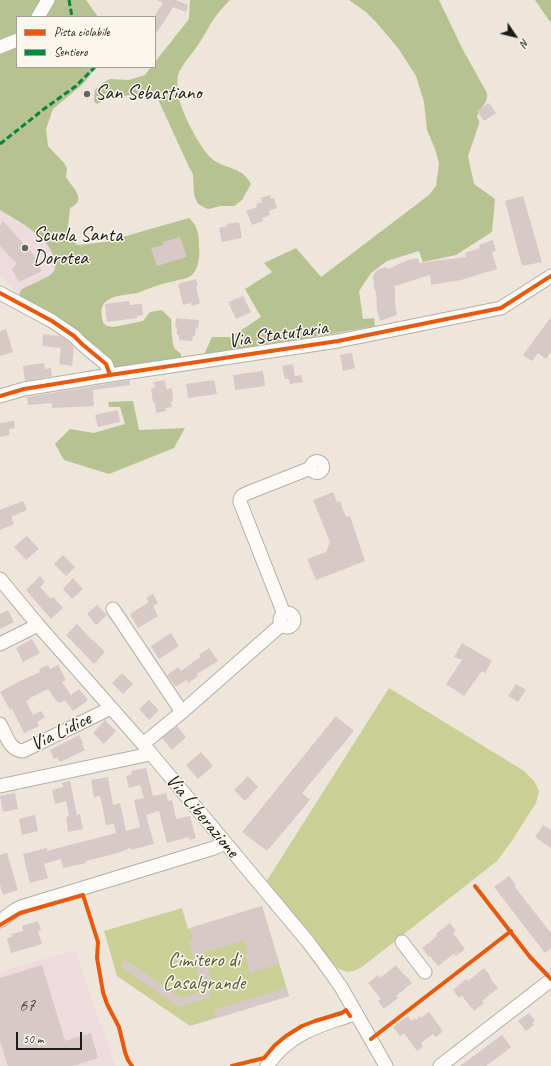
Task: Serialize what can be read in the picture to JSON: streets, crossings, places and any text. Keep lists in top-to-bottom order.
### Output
{
  "streets": {
    "street": ["Via Statutaria", "Via Lidice", "Via Liberazione"]
  },
  "crossings": [
    ["Via Lidice", "Via Liberazione"]
  ],
  "parks": ["Cimitero di Casalgrande"],
  "places": ["San Sebastiano", "Scuola Santa Dorotea"],
  "house_numbers": ["67"],
  "legend": ["Pista ciclabile", "Sentiero"],
  "scale_bar": "50 m",
  "north": "bottom right"
}
